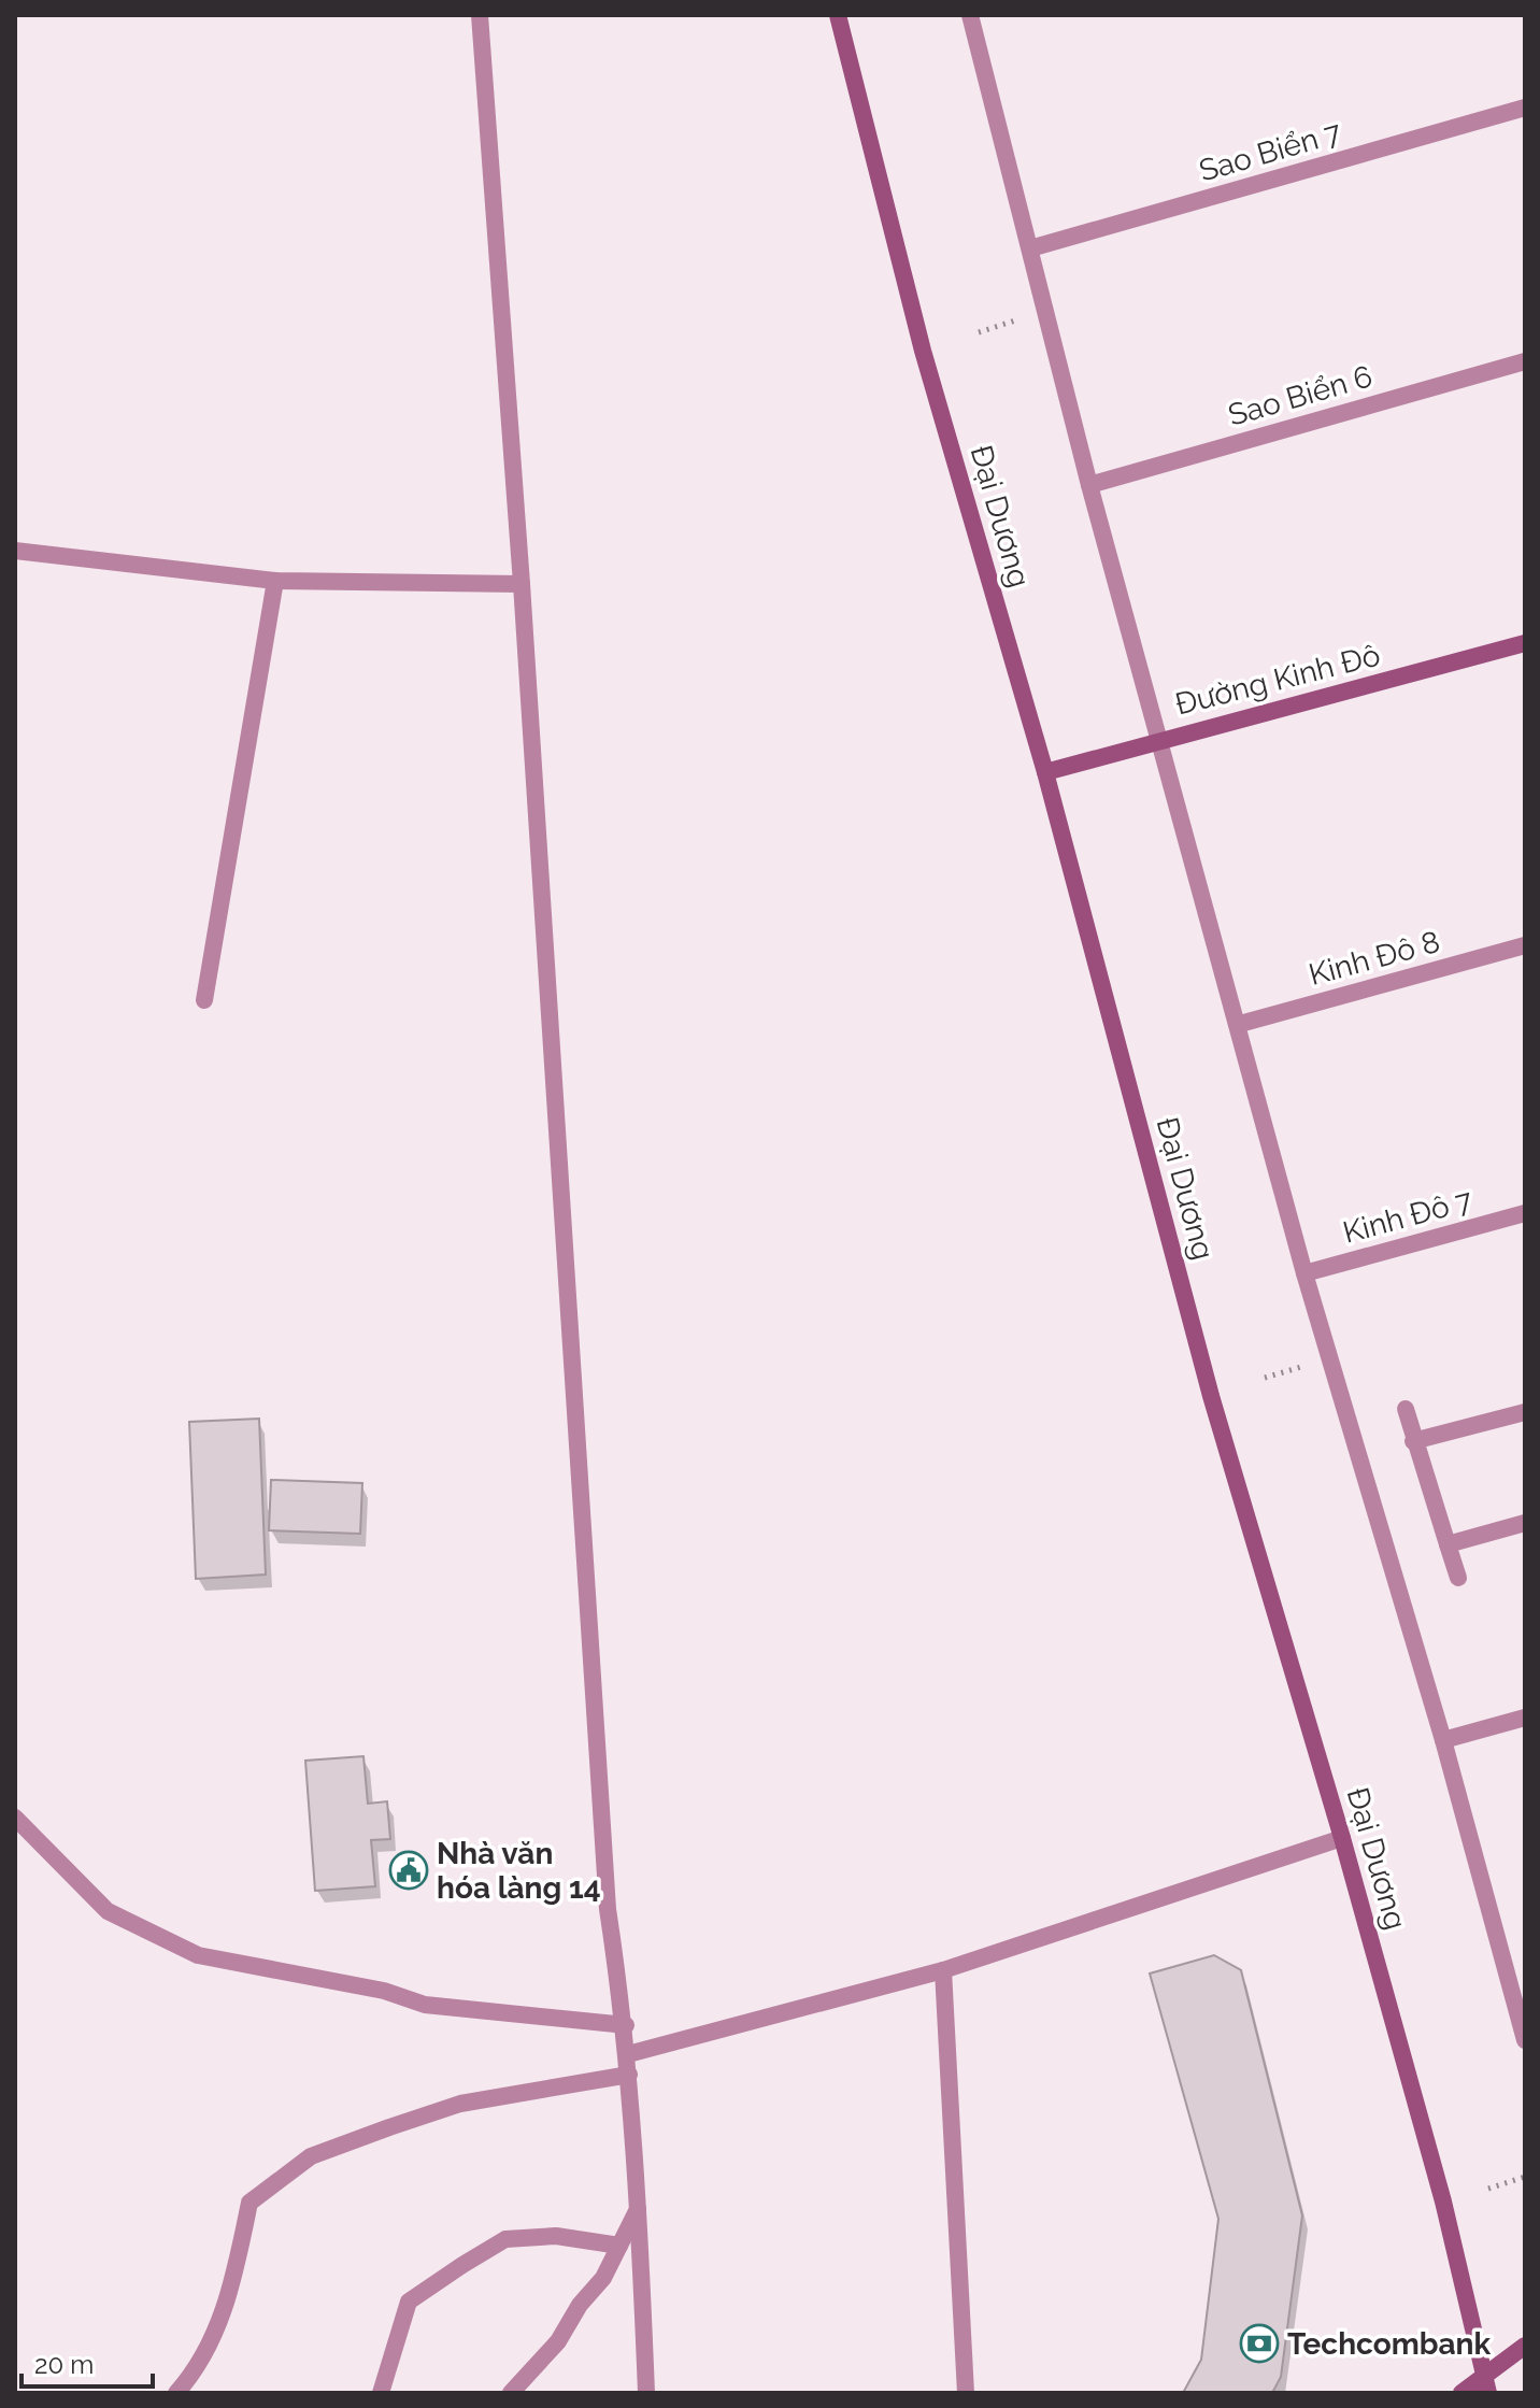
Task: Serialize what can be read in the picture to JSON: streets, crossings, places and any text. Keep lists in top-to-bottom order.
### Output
{
  "streets": {
    "street": [
      "Sao Biển 7",
      "Sao Biển 6",
      "Đại Dương",
      "Đường Kinh Đô",
      "Kinh Đô 8",
      "Kinh Đô 7"
    ]
  },
  "crossings": [
    ["Đại Dương", "Đường Kinh Đô"]
  ],
  "places": {
    "public building": ["Nhà văn hóa làng 14"],
    "bank": ["Techcombank"]
  },
  "scale_bar": "20 m"
}
